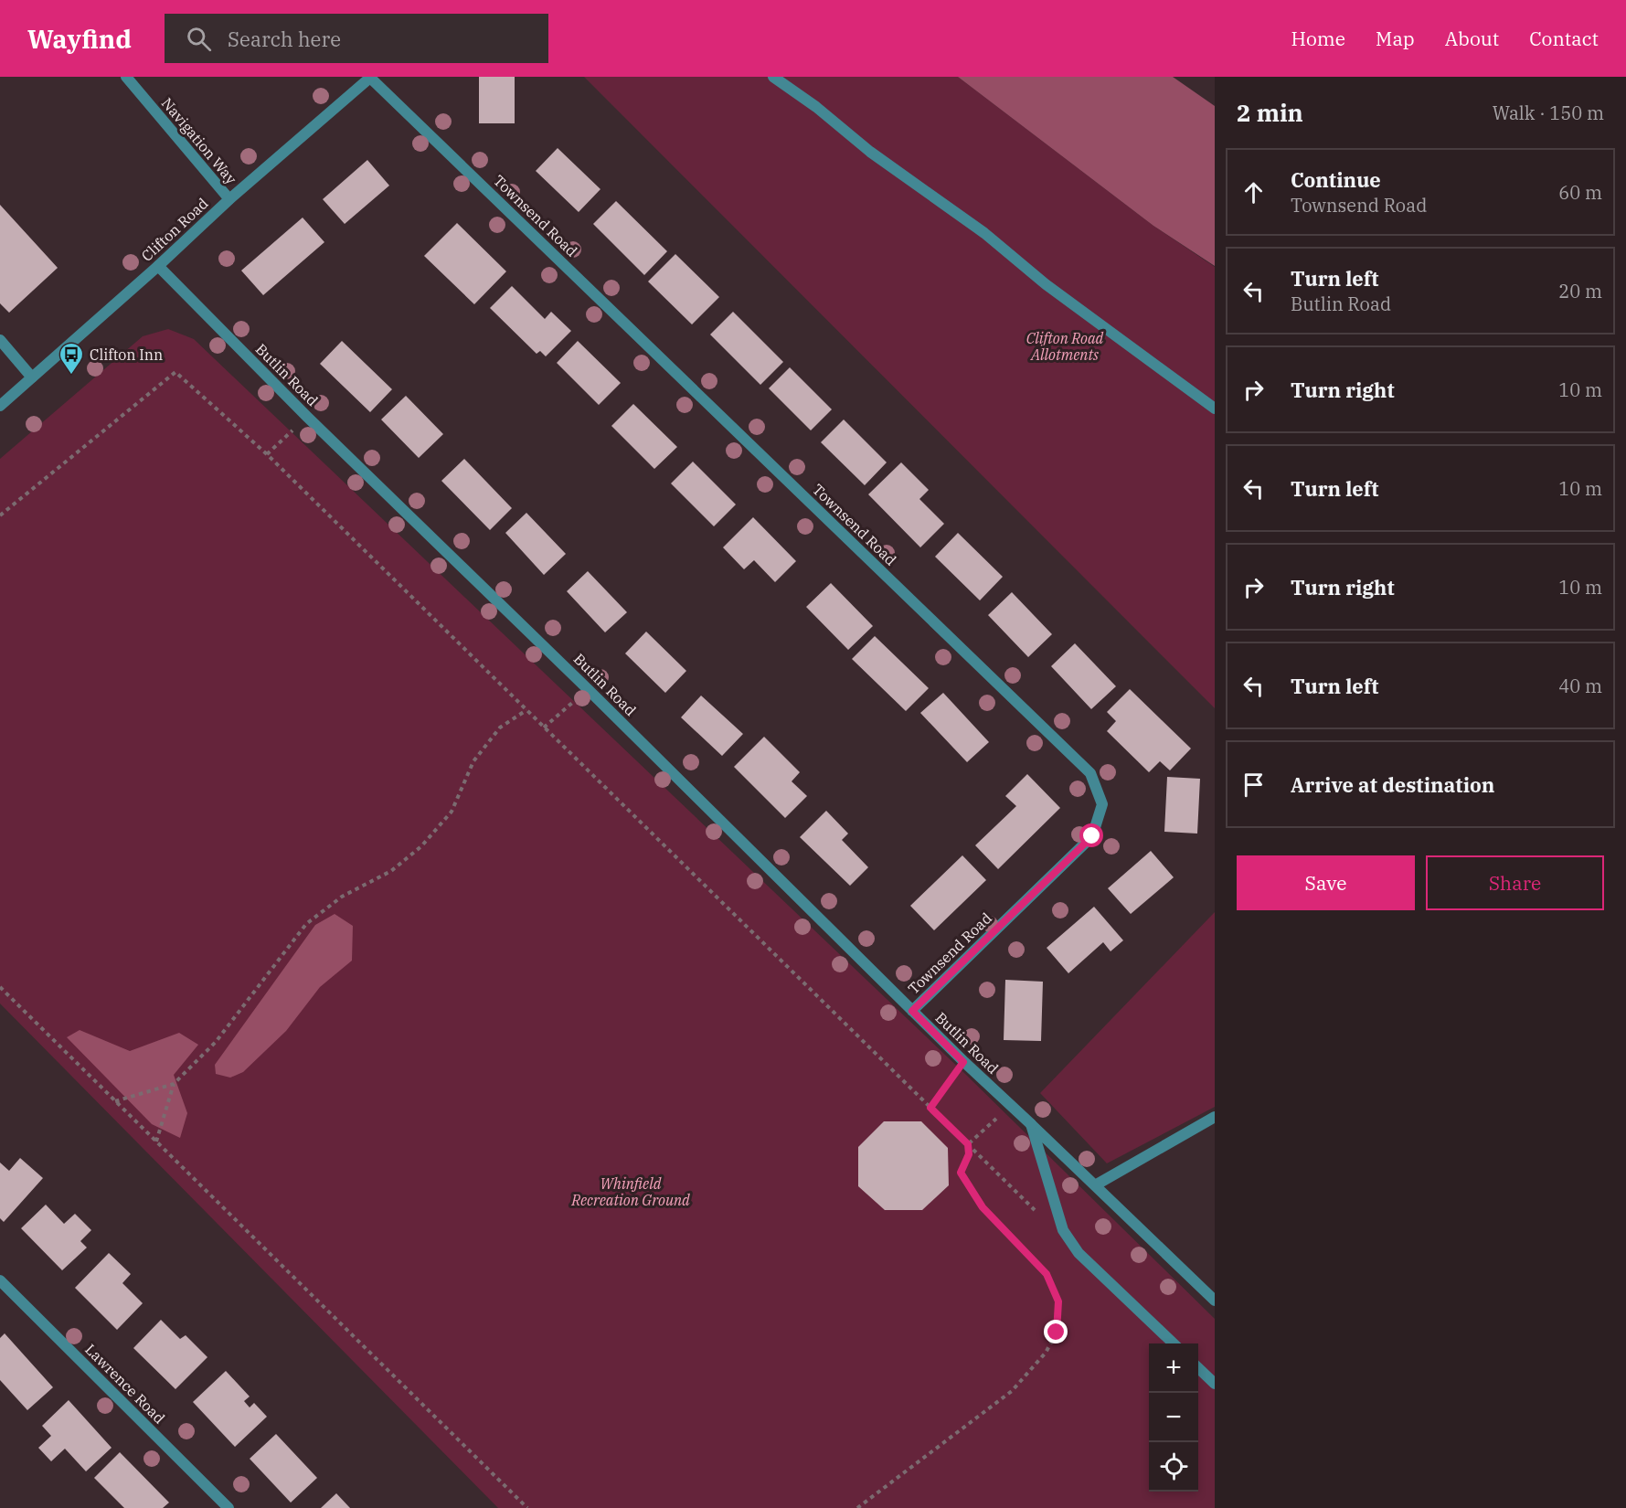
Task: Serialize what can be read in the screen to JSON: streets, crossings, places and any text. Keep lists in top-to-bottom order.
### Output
{
  "streets": {
    "street": [
      "Navigation Way",
      "Townsend Road",
      "Clifton Road",
      "Butlin Road",
      "Lawrence Road"
    ]
  },
  "crossings": [
    ["Navigation Way", "Clifton Road"],
    ["Townsend Road", "Clifton Road"],
    ["Townsend Road", "Butlin Road"],
    ["Clifton Road", "Butlin Road"]
  ],
  "parks": ["Clifton Road Allotments", "Whinfield Recreation Ground"],
  "places": {
    "bus stop": ["Clifton Inn"]
  },
  "page": {
    "header": "Wayfind",
    "search": "Search here",
    "nav": [
      "Home",
      "Map",
      "About",
      "Contact"
    ],
    "heading": ["2 min", "Walk · 150 m"],
    "list": [
      ["Continue", "Townsend Road", "60 m"],
      ["Turn left", "Butlin Road", "20 m"],
      ["Turn right", "10 m"],
      ["Turn left", "10 m"],
      ["Turn right", "10 m"],
      ["Turn left", "40 m"],
      "Arrive at destination"
    ],
    "buttons": ["Save", "Share"],
    "map_buttons": ["+", "−"]
  }
}
